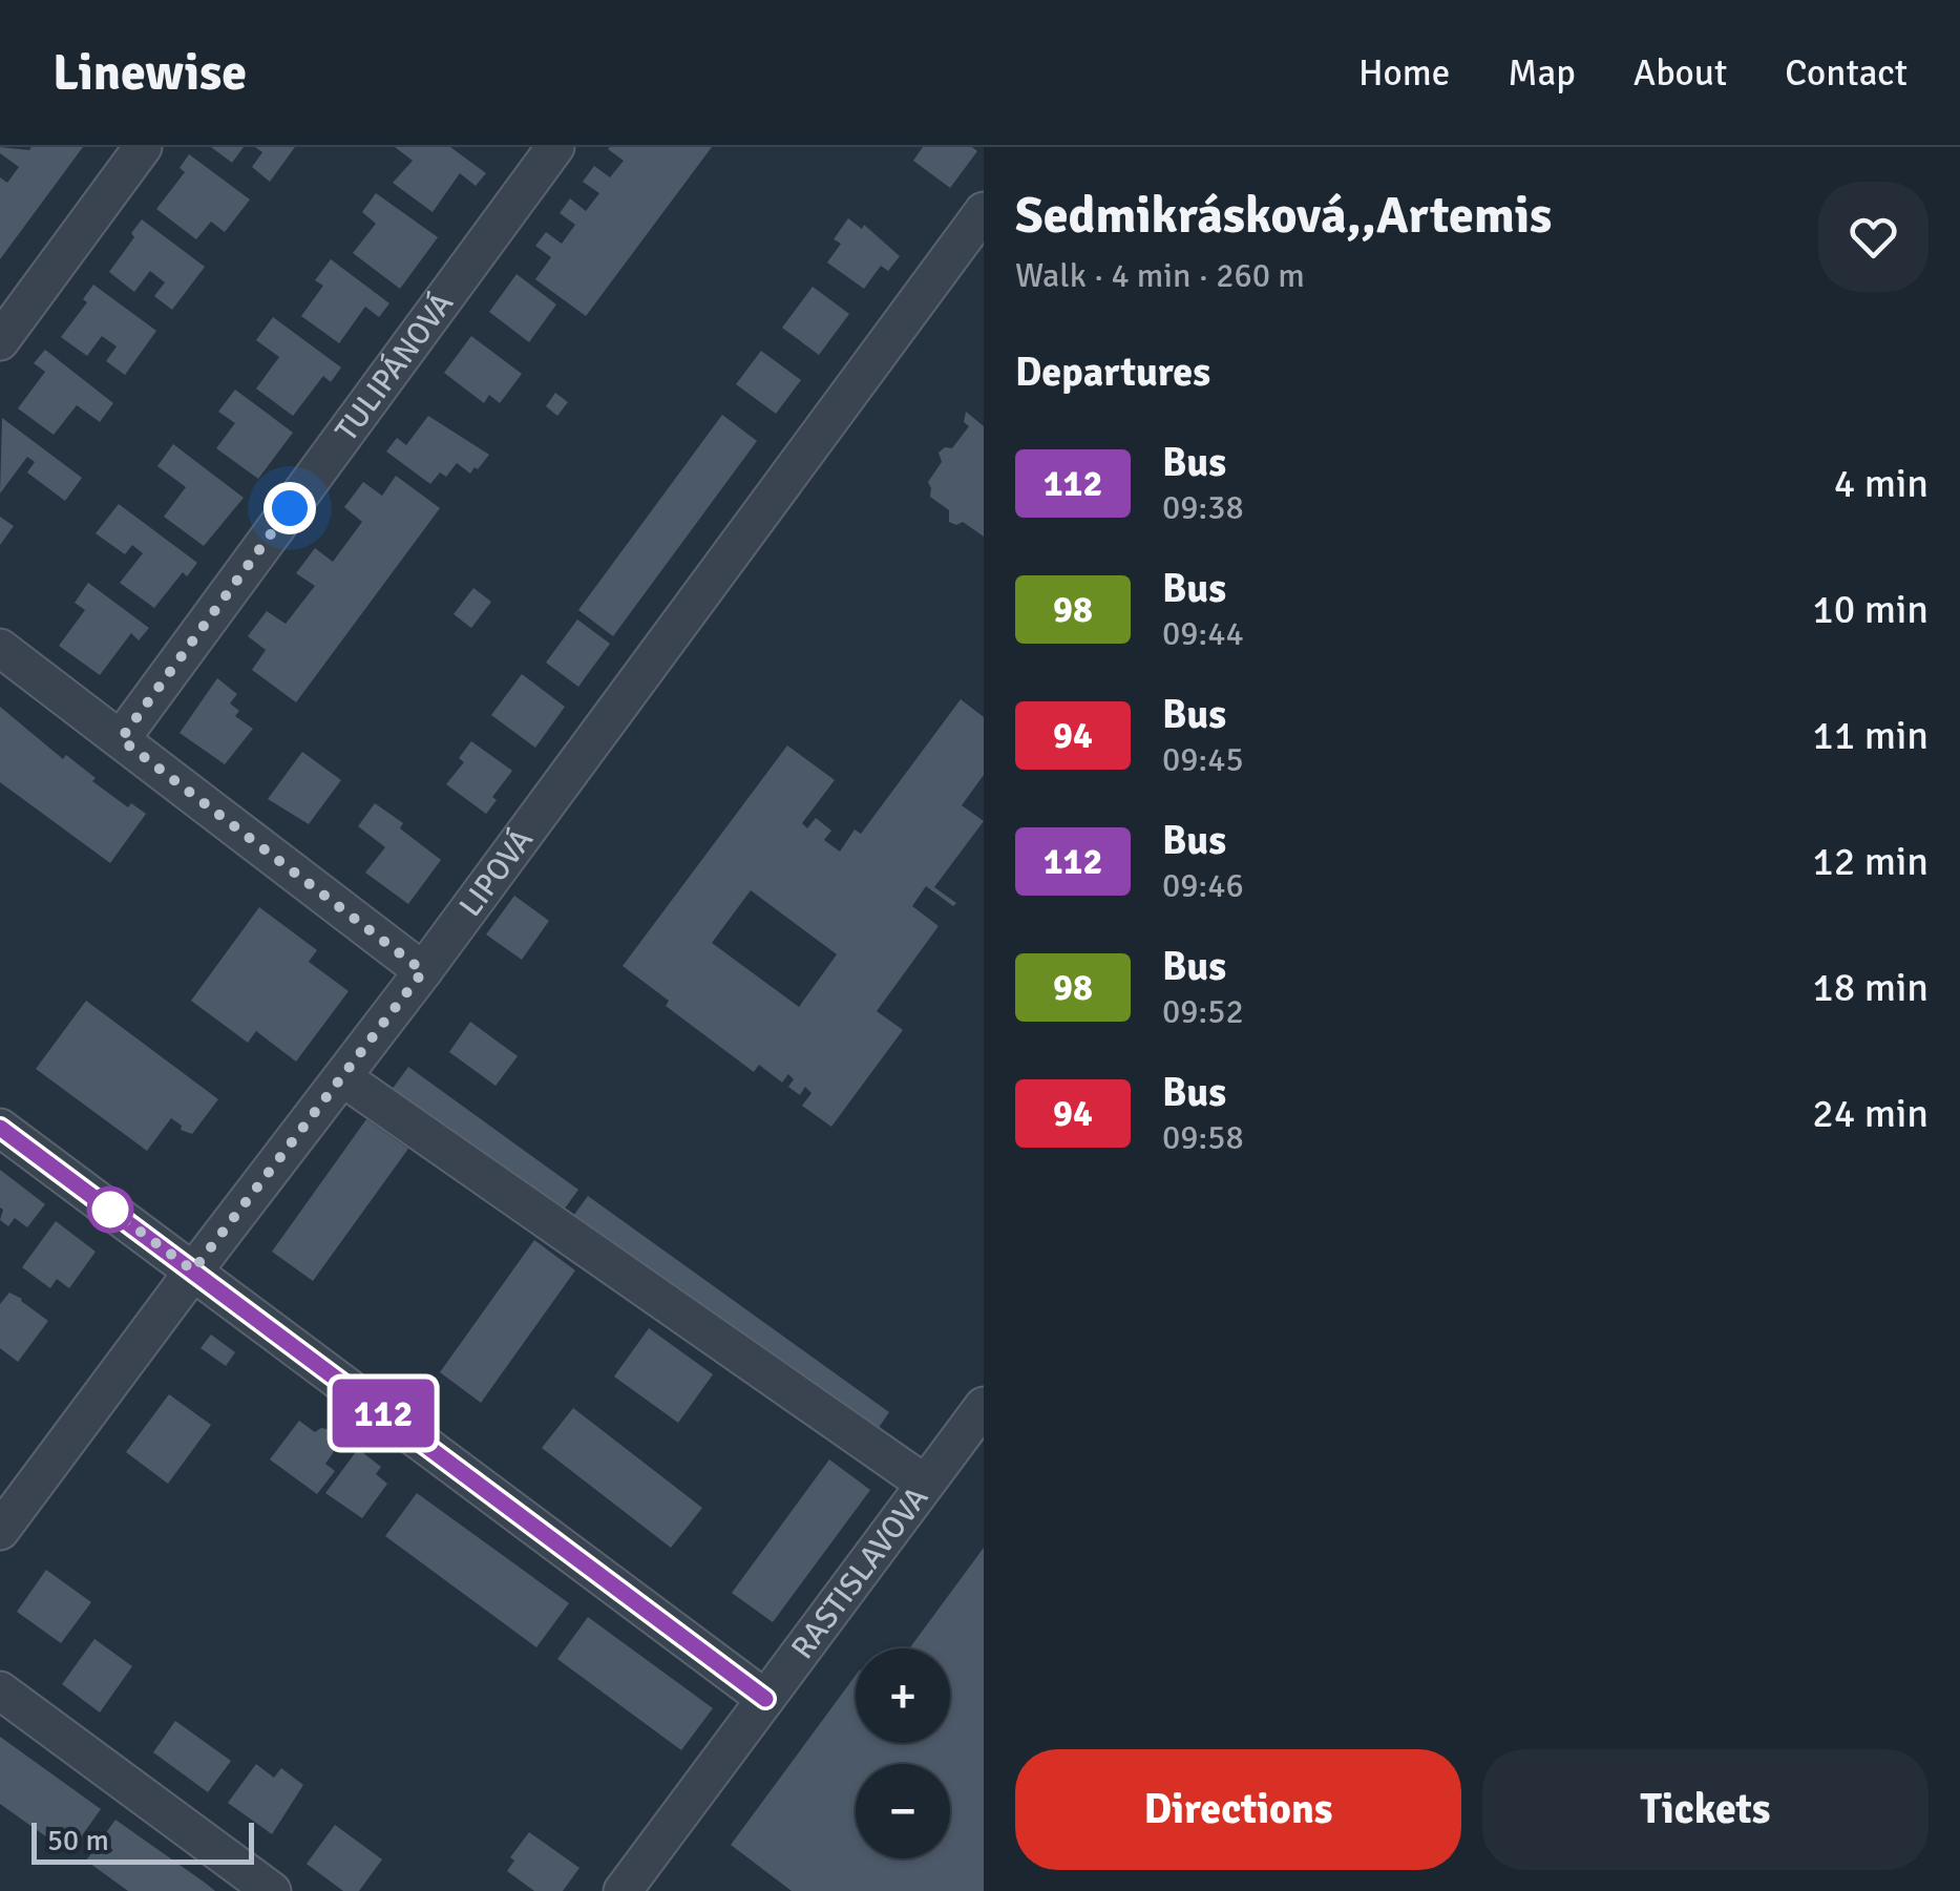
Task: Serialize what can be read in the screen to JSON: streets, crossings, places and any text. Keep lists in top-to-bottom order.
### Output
{
  "streets": {
    "street": ["TULIPÁNOVÁ", "LIPOVÁ", "RASTISLAVOVA"]
  },
  "lines": ["bus line 112"],
  "scale_bar": "50 m",
  "page": {
    "header": "Linewise",
    "nav": [
      "Home",
      "Map",
      "About",
      "Contact"
    ],
    "on_map": "112",
    "heading": [
      ["Sedmikrásková,,Artemis", "Walk · 4 min · 260 m"],
      "Departures"
    ],
    "list": [
      {
        "mark": "112",
        "name": "Bus",
        "note": "09:38",
        "value": "4 min"
      },
      {
        "mark": "98",
        "name": "Bus",
        "note": "09:44",
        "value": "10 min"
      },
      {
        "mark": "94",
        "name": "Bus",
        "note": "09:45",
        "value": "11 min"
      },
      {
        "mark": "112",
        "name": "Bus",
        "note": "09:46",
        "value": "12 min"
      },
      {
        "mark": "98",
        "name": "Bus",
        "note": "09:52",
        "value": "18 min"
      },
      {
        "mark": "94",
        "name": "Bus",
        "note": "09:58",
        "value": "24 min"
      }
    ],
    "map_buttons": ["+", "−"],
    "buttons": ["Directions", "Tickets"],
    "scale": "50 m"
  }
}
